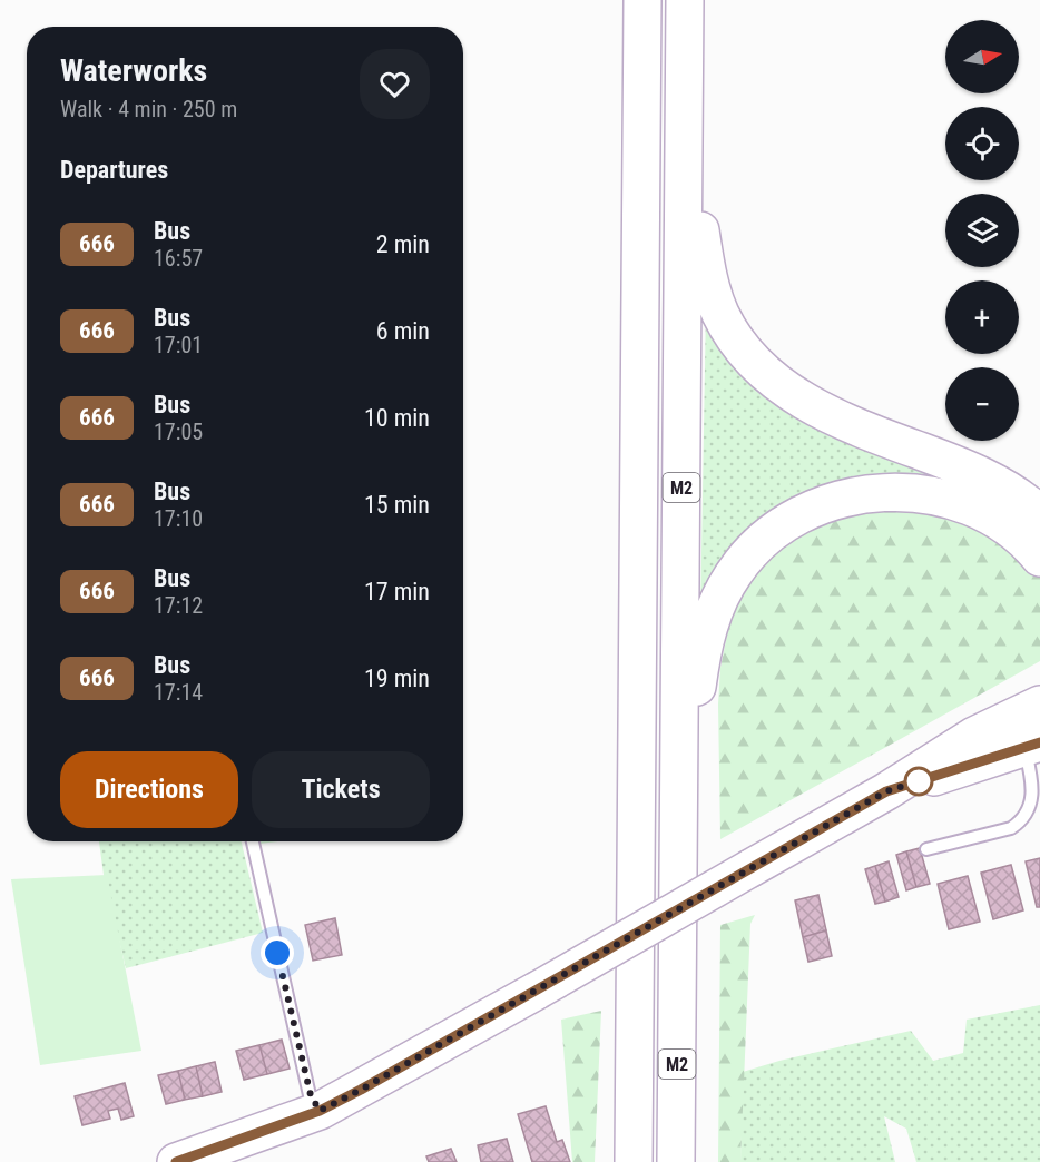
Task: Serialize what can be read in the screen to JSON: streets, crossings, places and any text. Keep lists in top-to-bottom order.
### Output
{
  "streets": {
    "main road": ["M2"]
  },
  "lines": ["bus line 666"],
  "north": "right",
  "page": {
    "map_buttons": ["+", "−"],
    "heading": [
      ["Waterworks", "Walk · 4 min · 250 m"],
      "Departures"
    ],
    "list": [
      {
        "mark": "666",
        "name": "Bus",
        "note": "16:57",
        "value": "2 min"
      },
      {
        "mark": "666",
        "name": "Bus",
        "note": "17:01",
        "value": "6 min"
      },
      {
        "mark": "666",
        "name": "Bus",
        "note": "17:05",
        "value": "10 min"
      },
      {
        "mark": "666",
        "name": "Bus",
        "note": "17:10",
        "value": "15 min"
      },
      {
        "mark": "666",
        "name": "Bus",
        "note": "17:12",
        "value": "17 min"
      },
      {
        "mark": "666",
        "name": "Bus",
        "note": "17:14",
        "value": "19 min"
      }
    ],
    "buttons": ["Directions", "Tickets"]
  }
}
